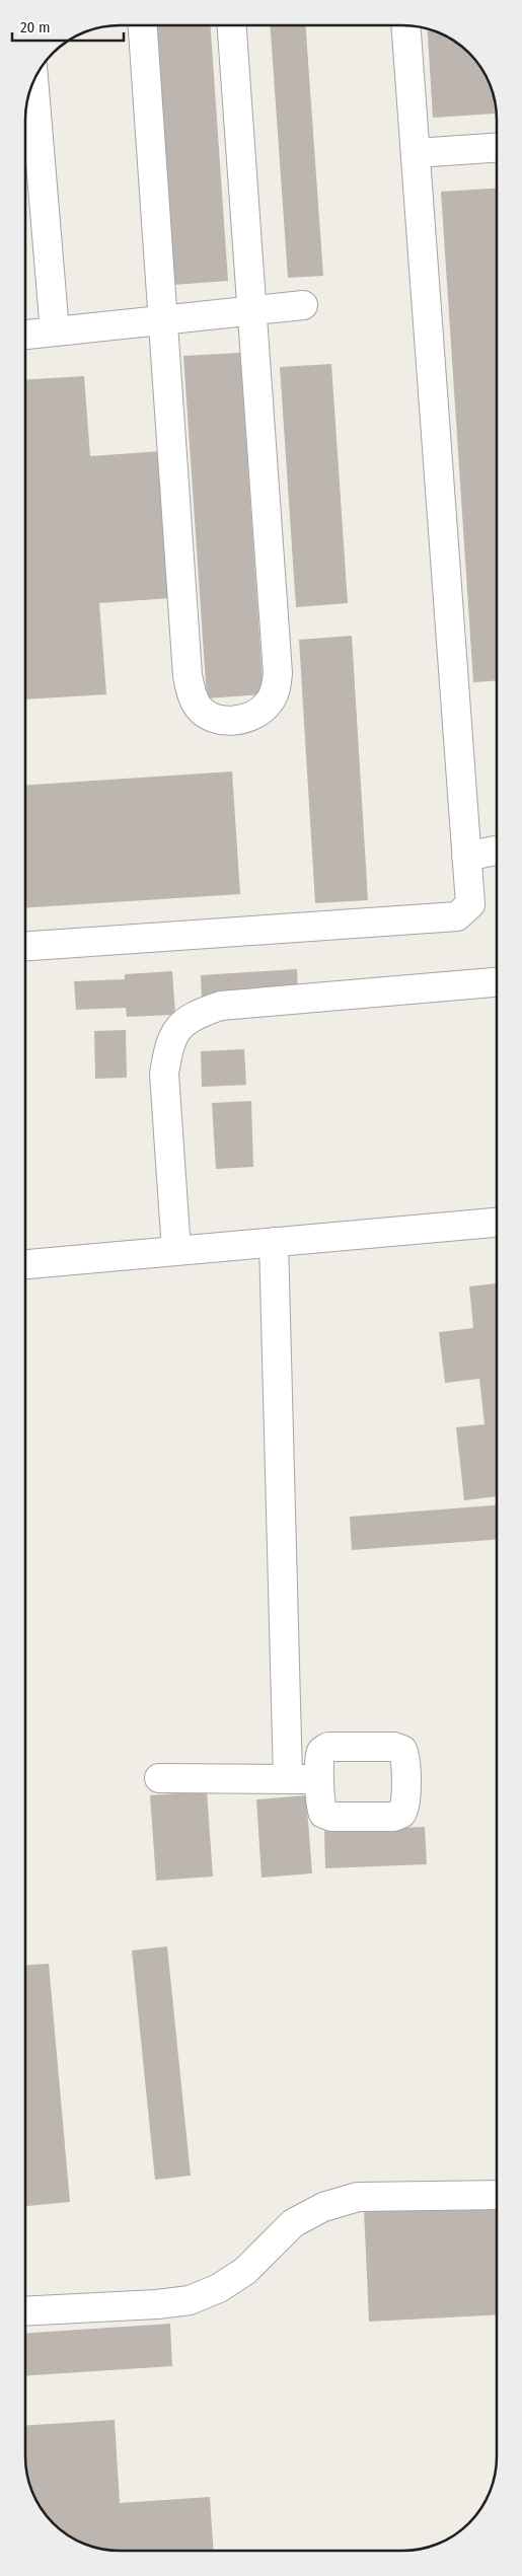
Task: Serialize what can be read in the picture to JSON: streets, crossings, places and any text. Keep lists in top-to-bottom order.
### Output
{
  "scale_bar": "20 m"
}
